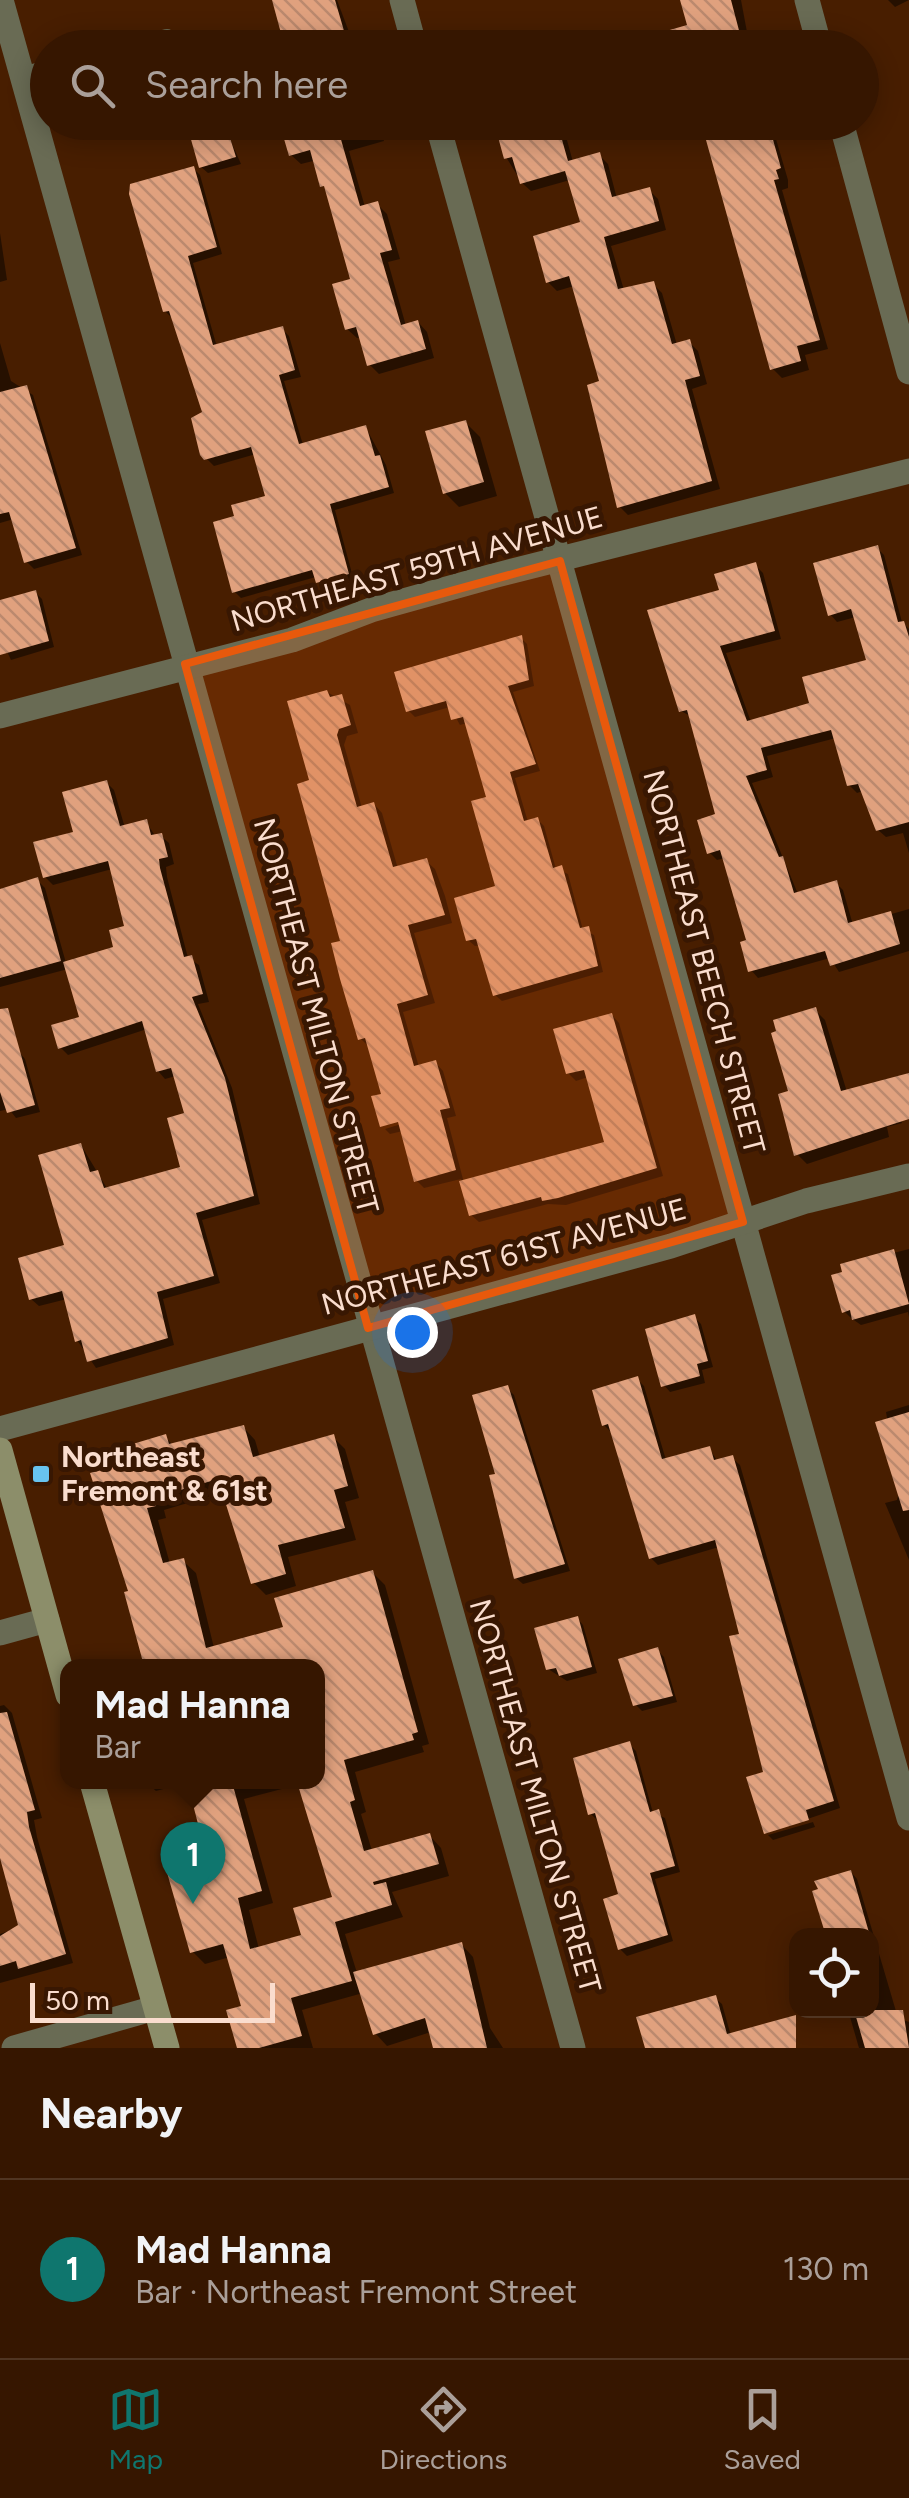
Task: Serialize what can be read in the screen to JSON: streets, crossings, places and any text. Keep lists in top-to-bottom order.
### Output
{
  "streets": {
    "street": [
      "NORTHEAST 59TH AVENUE",
      "NORTHEAST BEECH STREET",
      "NORTHEAST MILTON STREET",
      "NORTHEAST 61ST AVENUE"
    ]
  },
  "crossings": [
    ["NORTHEAST 59TH AVENUE", "NORTHEAST BEECH STREET"],
    ["NORTHEAST 59TH AVENUE", "NORTHEAST MILTON STREET"],
    ["NORTHEAST BEECH STREET", "NORTHEAST 61ST AVENUE"],
    ["NORTHEAST MILTON STREET", "NORTHEAST 61ST AVENUE"]
  ],
  "places": {
    "transit": ["Northeast Fremont & 61st"]
  },
  "scale_bar": "50 m",
  "page": {
    "search": "Search here",
    "popup": ["Mad Hanna", "Bar"],
    "pins": "1",
    "scale": "50 m",
    "heading": "Nearby",
    "list": [
      {
        "mark": "1",
        "name": "Mad Hanna",
        "note": "Bar · Northeast Fremont Street",
        "value": "130 m"
      }
    ],
    "nav": ["Map", "Directions", "Saved"]
  }
}
